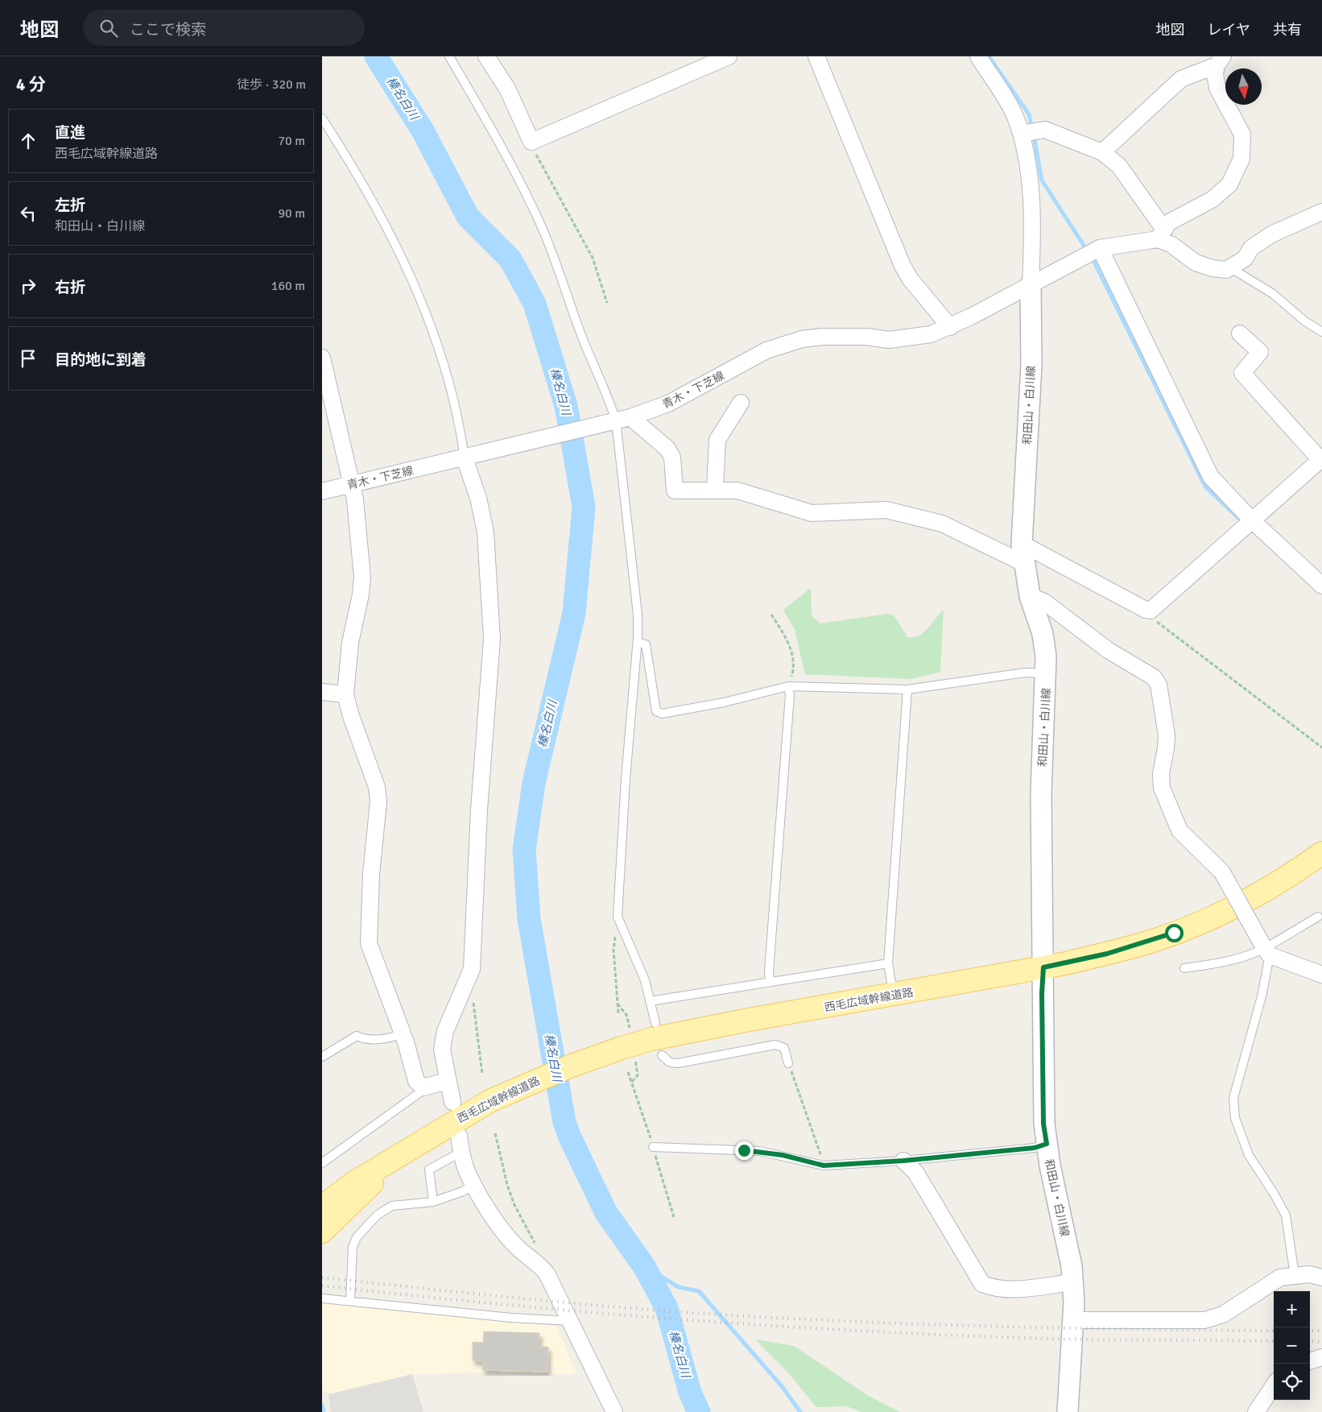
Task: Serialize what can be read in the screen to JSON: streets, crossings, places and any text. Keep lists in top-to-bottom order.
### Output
{
  "streets": {
    "main road": ["西毛広域幹線道路"],
    "street": ["青木・下芝線", "和田山・白川線"]
  },
  "crossings": [
    ["青木・下芝線", "和田山・白川線"],
    ["和田山・白川線", "西毛広域幹線道路"]
  ],
  "water": ["榛名白川"],
  "north": "bottom",
  "page": {
    "header": "地図",
    "search": "ここで検索",
    "nav": ["地図", "レイヤ", "共有"],
    "heading": ["4 分", "徒歩 · 320 m"],
    "list": [
      ["直進", "西毛広域幹線道路", "70 m"],
      ["左折", "和田山・白川線", "90 m"],
      ["右折", "160 m"],
      "目的地に到着"
    ],
    "map_buttons": ["+", "−"]
  }
}
